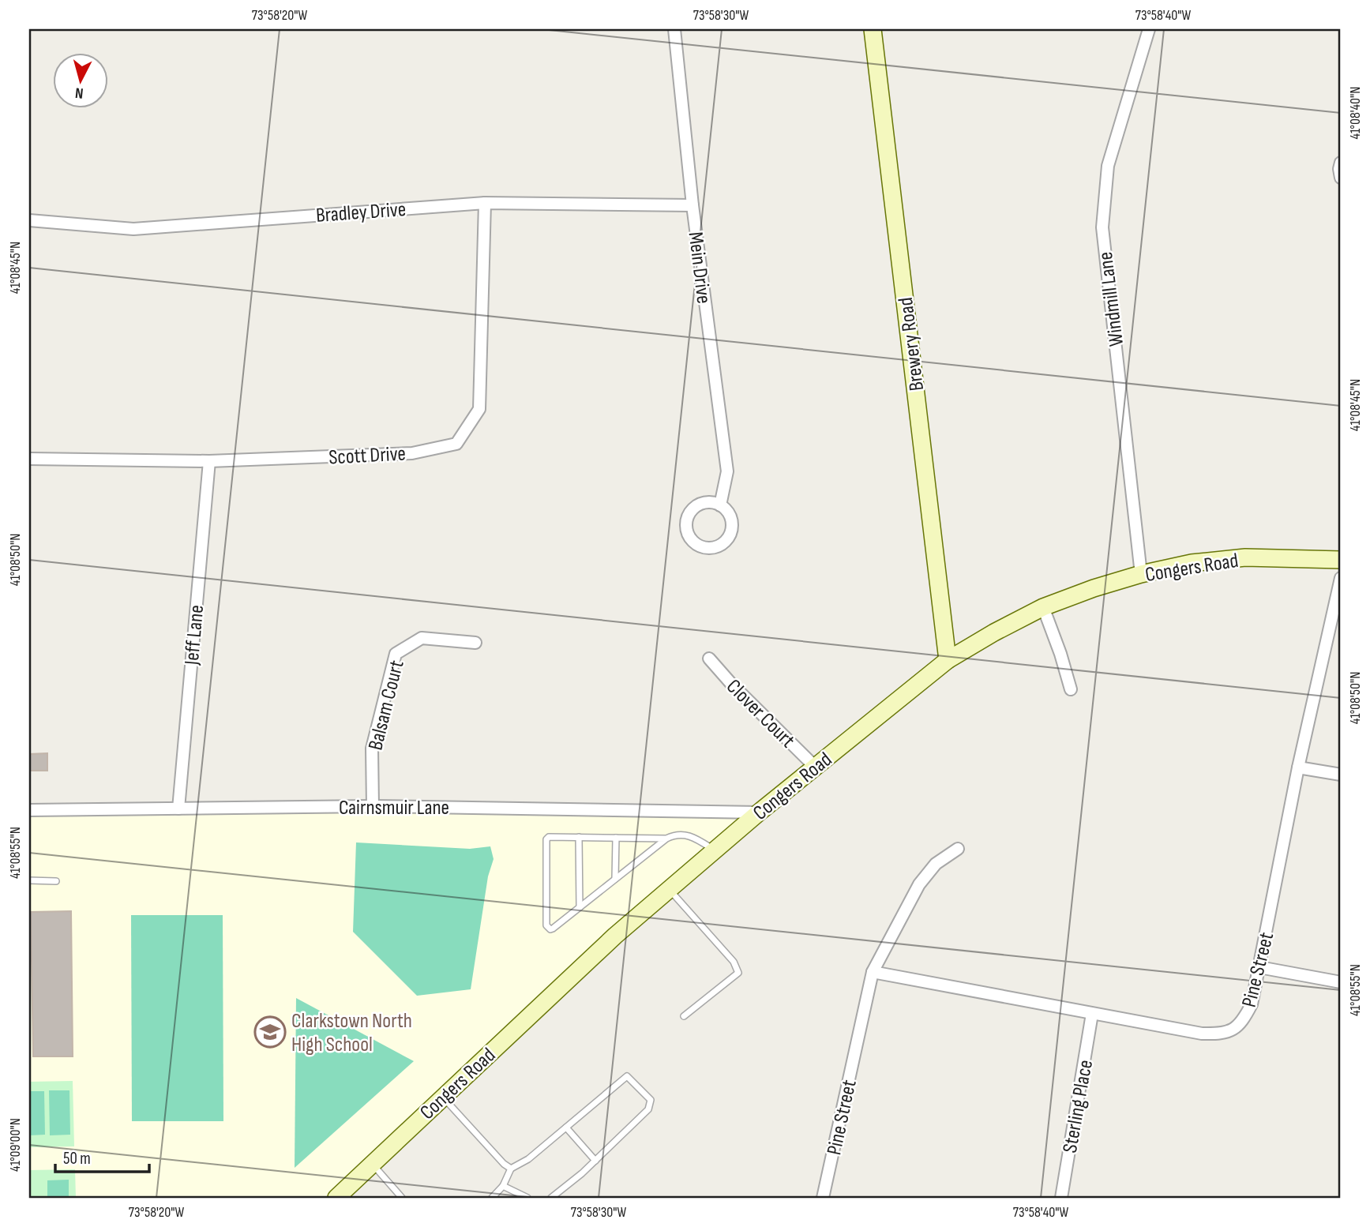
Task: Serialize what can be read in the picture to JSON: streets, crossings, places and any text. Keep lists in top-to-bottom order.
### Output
{
  "streets": {
    "street": [
      "Bradley Drive",
      "Mein Drive",
      "Windmill Lane",
      "Brewery Road",
      "Scott Drive",
      "Congers Road",
      "Jeff Lane",
      "Balsam Court",
      "Clover Court",
      "Cairnsmuir Lane",
      "Pine Street",
      "Sterling Place"
    ]
  },
  "crossings": [
    ["Bradley Drive", "Mein Drive"],
    ["Bradley Drive", "Scott Drive"],
    ["Windmill Lane", "Congers Road"],
    ["Brewery Road", "Congers Road"],
    ["Scott Drive", "Jeff Lane"],
    ["Congers Road", "Clover Court"],
    ["Congers Road", "Cairnsmuir Lane"],
    ["Jeff Lane", "Cairnsmuir Lane"],
    ["Balsam Court", "Cairnsmuir Lane"],
    ["Pine Street", "Sterling Place"]
  ],
  "places": {
    "school or university": ["Clarkstown North High School"]
  },
  "scale_bar": "50 m",
  "north": "bottom",
  "coordinates": [
    "73°58'20\"W",
    "73°58'30\"W",
    "73°58'40\"W",
    "41°08'40\"N",
    "41°08'45\"N",
    "41°08'50\"N",
    "41°08'55\"N",
    "41°09'00\"N"
  ]
}
